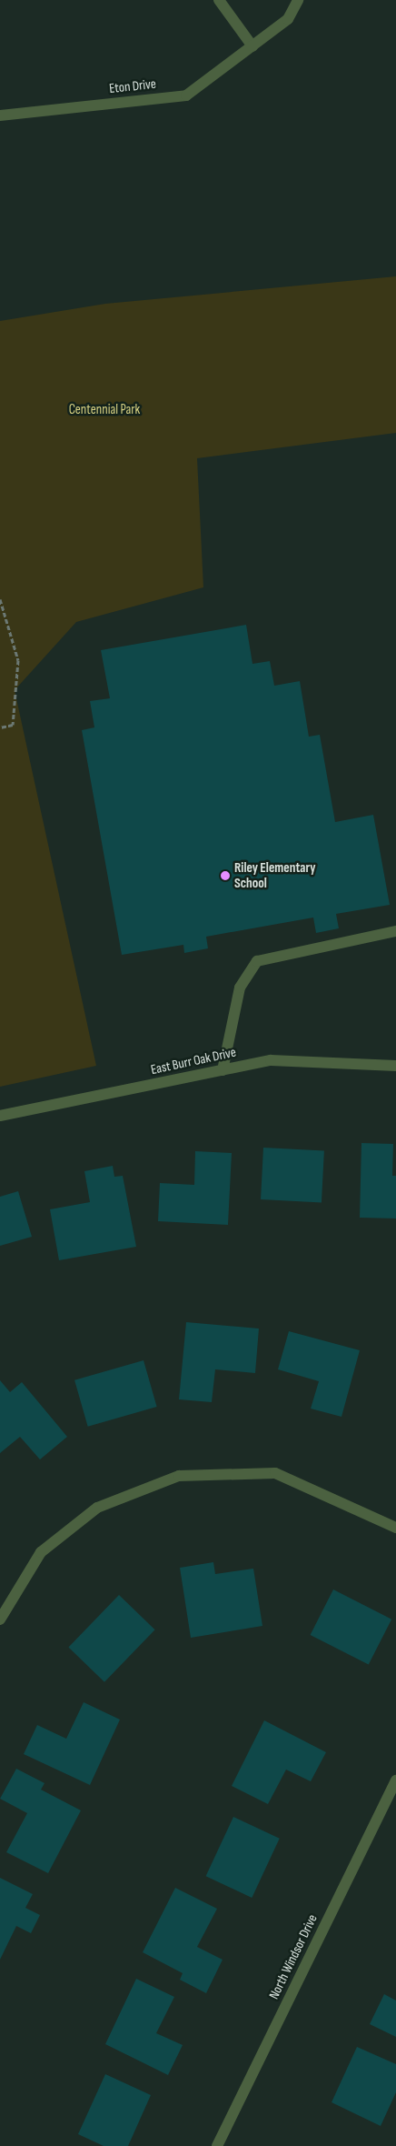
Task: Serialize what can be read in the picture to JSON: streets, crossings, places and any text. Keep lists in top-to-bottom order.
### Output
{
  "streets": {
    "street": ["Eton Drive", "East Burr Oak Drive", "North Windsor Drive"]
  },
  "parks": ["Centennial Park"],
  "places": ["Riley Elementary School"]
}
